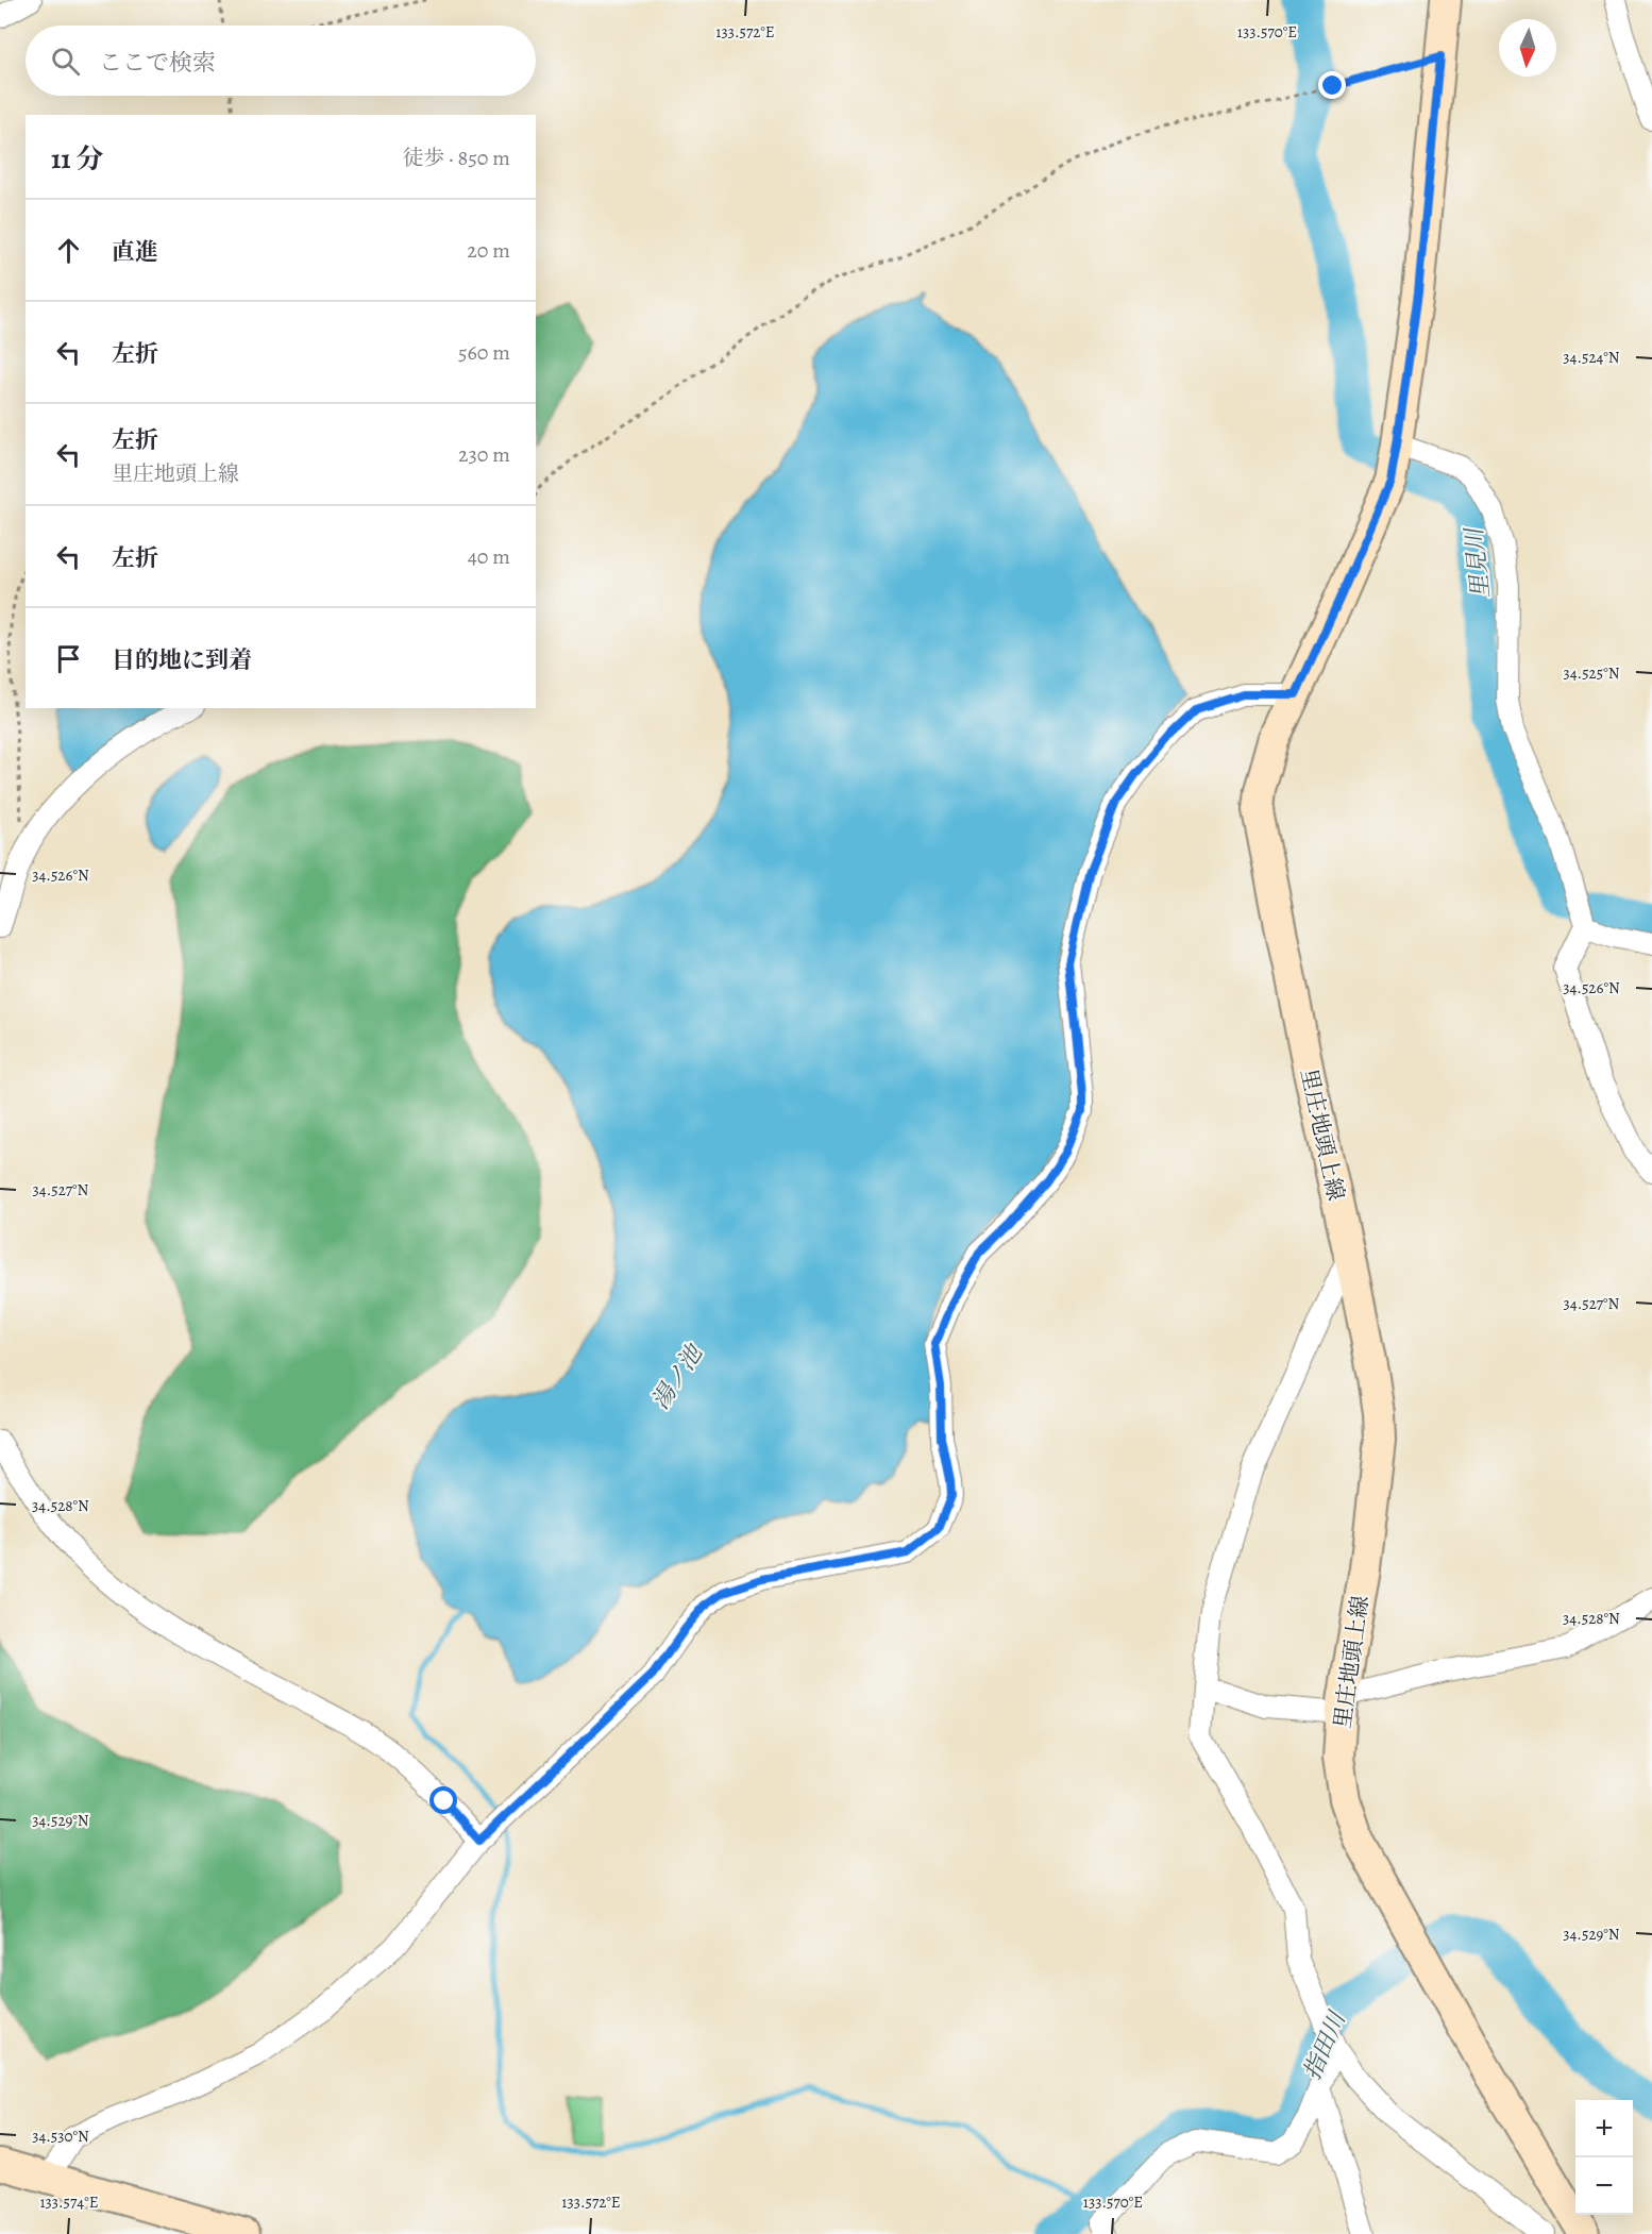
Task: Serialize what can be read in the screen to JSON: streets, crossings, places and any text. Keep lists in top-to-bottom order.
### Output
{
  "streets": {
    "main road": ["里庄地頭上線"]
  },
  "water": ["里見川", "湯ノ池", "指田川"],
  "north": "bottom",
  "page": {
    "search": "ここで検索",
    "heading": ["11 分", "徒歩 · 850 m"],
    "list": [
      ["直進", "20 m"],
      ["左折", "560 m"],
      ["左折", "里庄地頭上線", "230 m"],
      ["左折", "40 m"],
      "目的地に到着"
    ],
    "map_buttons": ["+", "−"]
  },
  "coordinates": [
    "133.572°E",
    "133.570°E",
    "34.524°N",
    "34.525°N",
    "34.526°N",
    "34.527°N",
    "34.528°N",
    "34.529°N",
    "34.530°N",
    "133.574°E"
  ]
}
